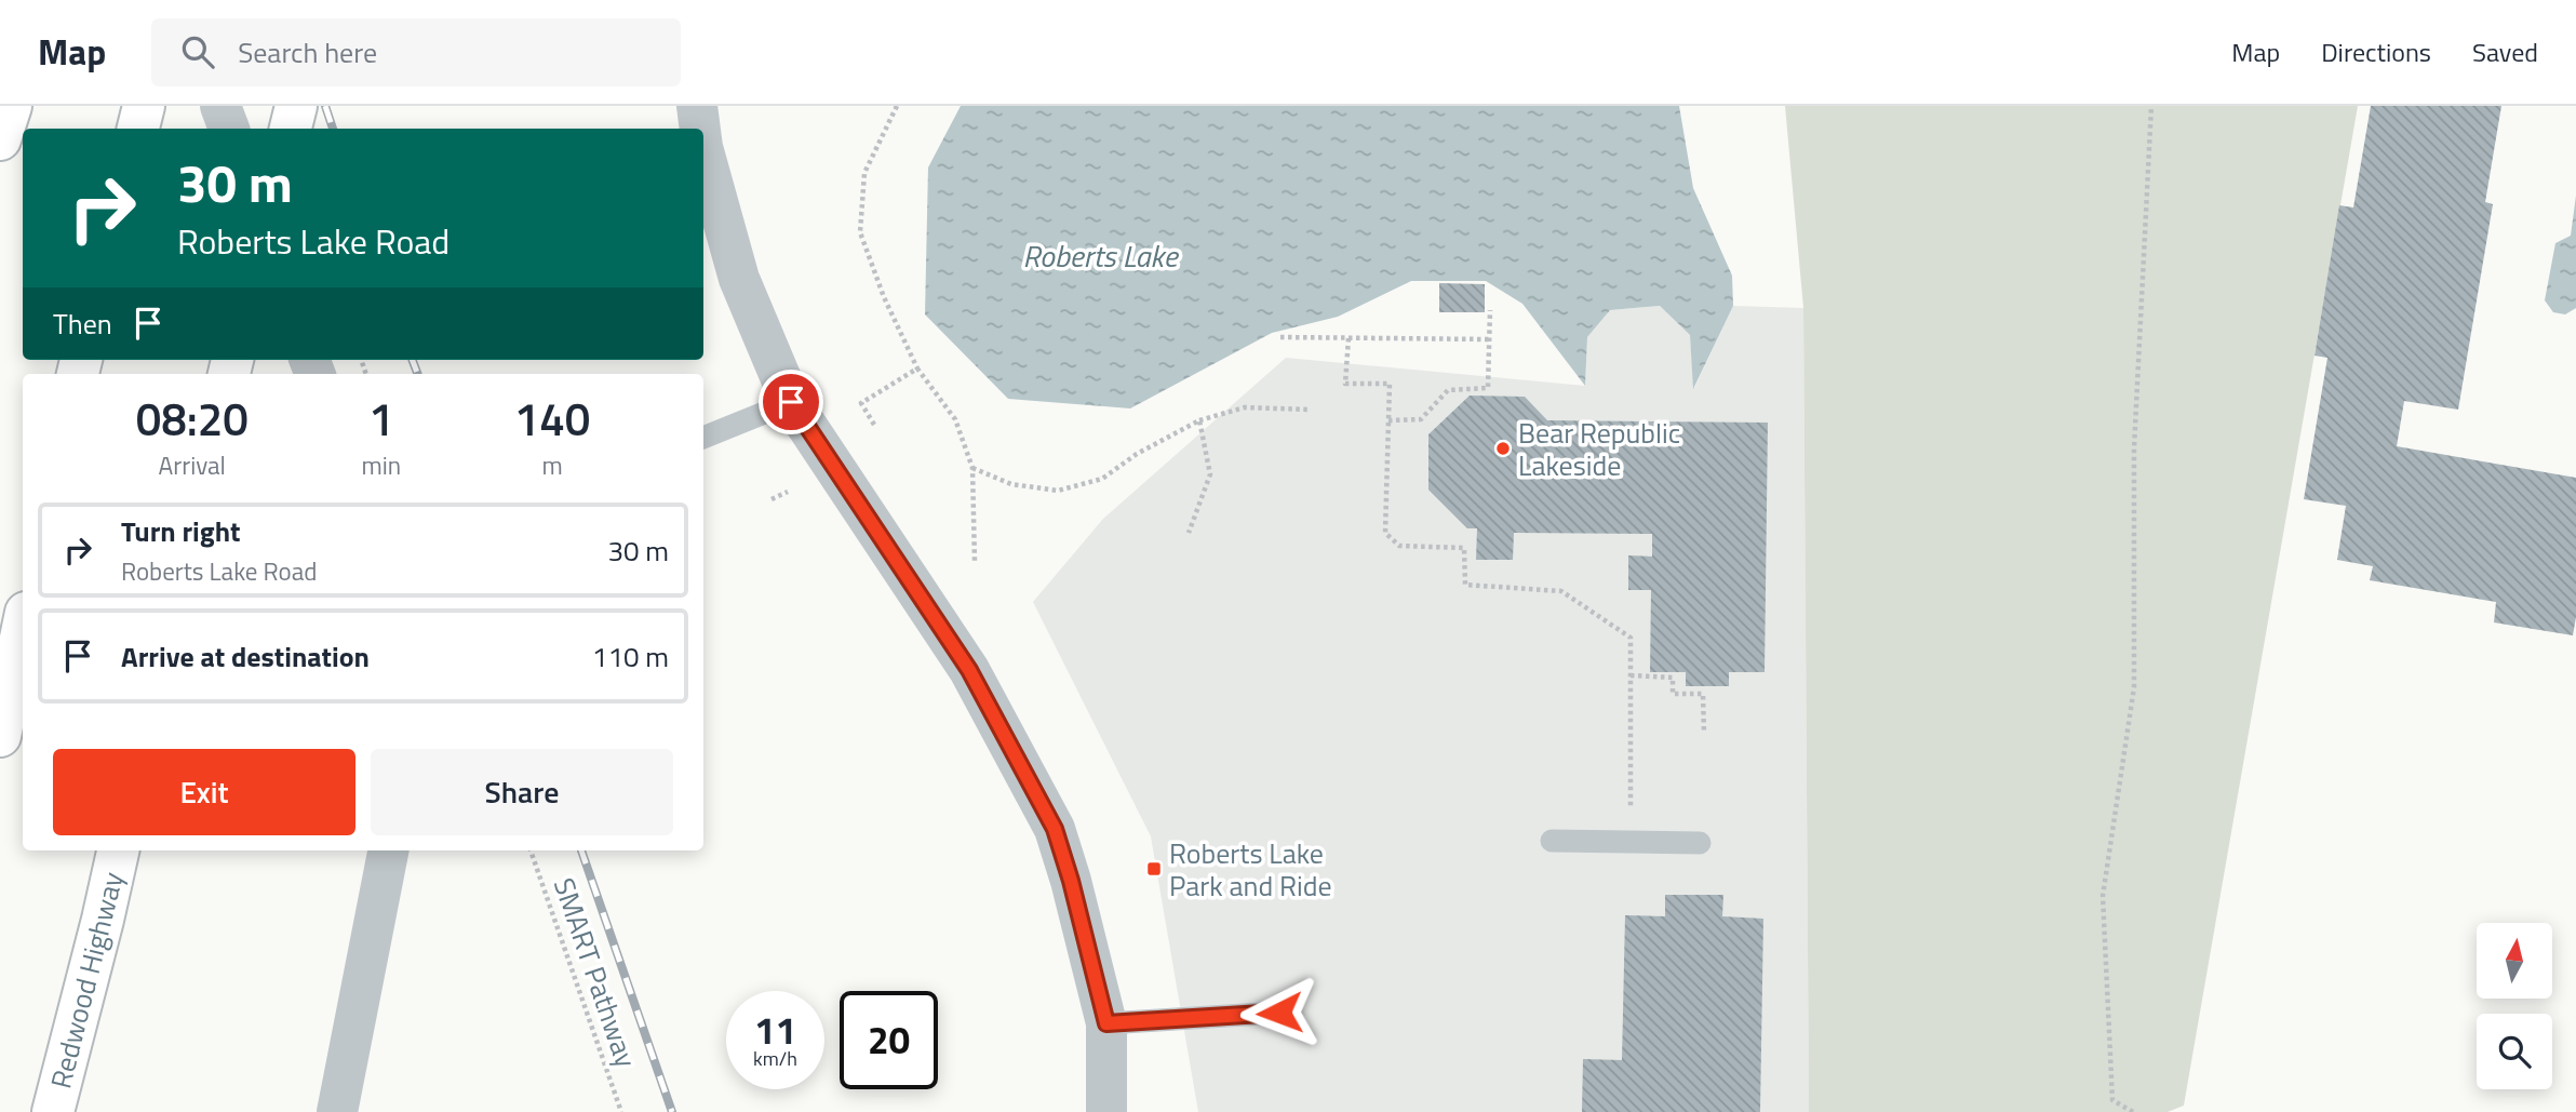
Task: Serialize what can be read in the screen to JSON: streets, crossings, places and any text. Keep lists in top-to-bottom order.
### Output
{
  "streets": {
    "highway": ["Redwood Highway"],
    "path": ["SMART Pathway"]
  },
  "water": ["Roberts Lake"],
  "places": {
    "other": ["Bear Republic Lakeside"],
    "transit": ["Roberts Lake Park and Ride"]
  },
  "north": "top",
  "page": {
    "header": "Map",
    "search": "Search here",
    "nav": ["Map", "Directions", "Saved"],
    "turn": ["30 m", "Roberts Lake Road"],
    "then": "Then",
    "eta": [
      "08:20",
      "Arrival",
      "1",
      "min",
      "140",
      "m"
    ],
    "list": [
      {
        "name": "Turn right",
        "note": "Roberts Lake Road",
        "value": "30 m"
      },
      {
        "name": "Arrive at destination",
        "value": "110 m"
      }
    ],
    "buttons": ["Exit", "Share"],
    "speed": "11 km/h",
    "limit": "20"
  }
}
